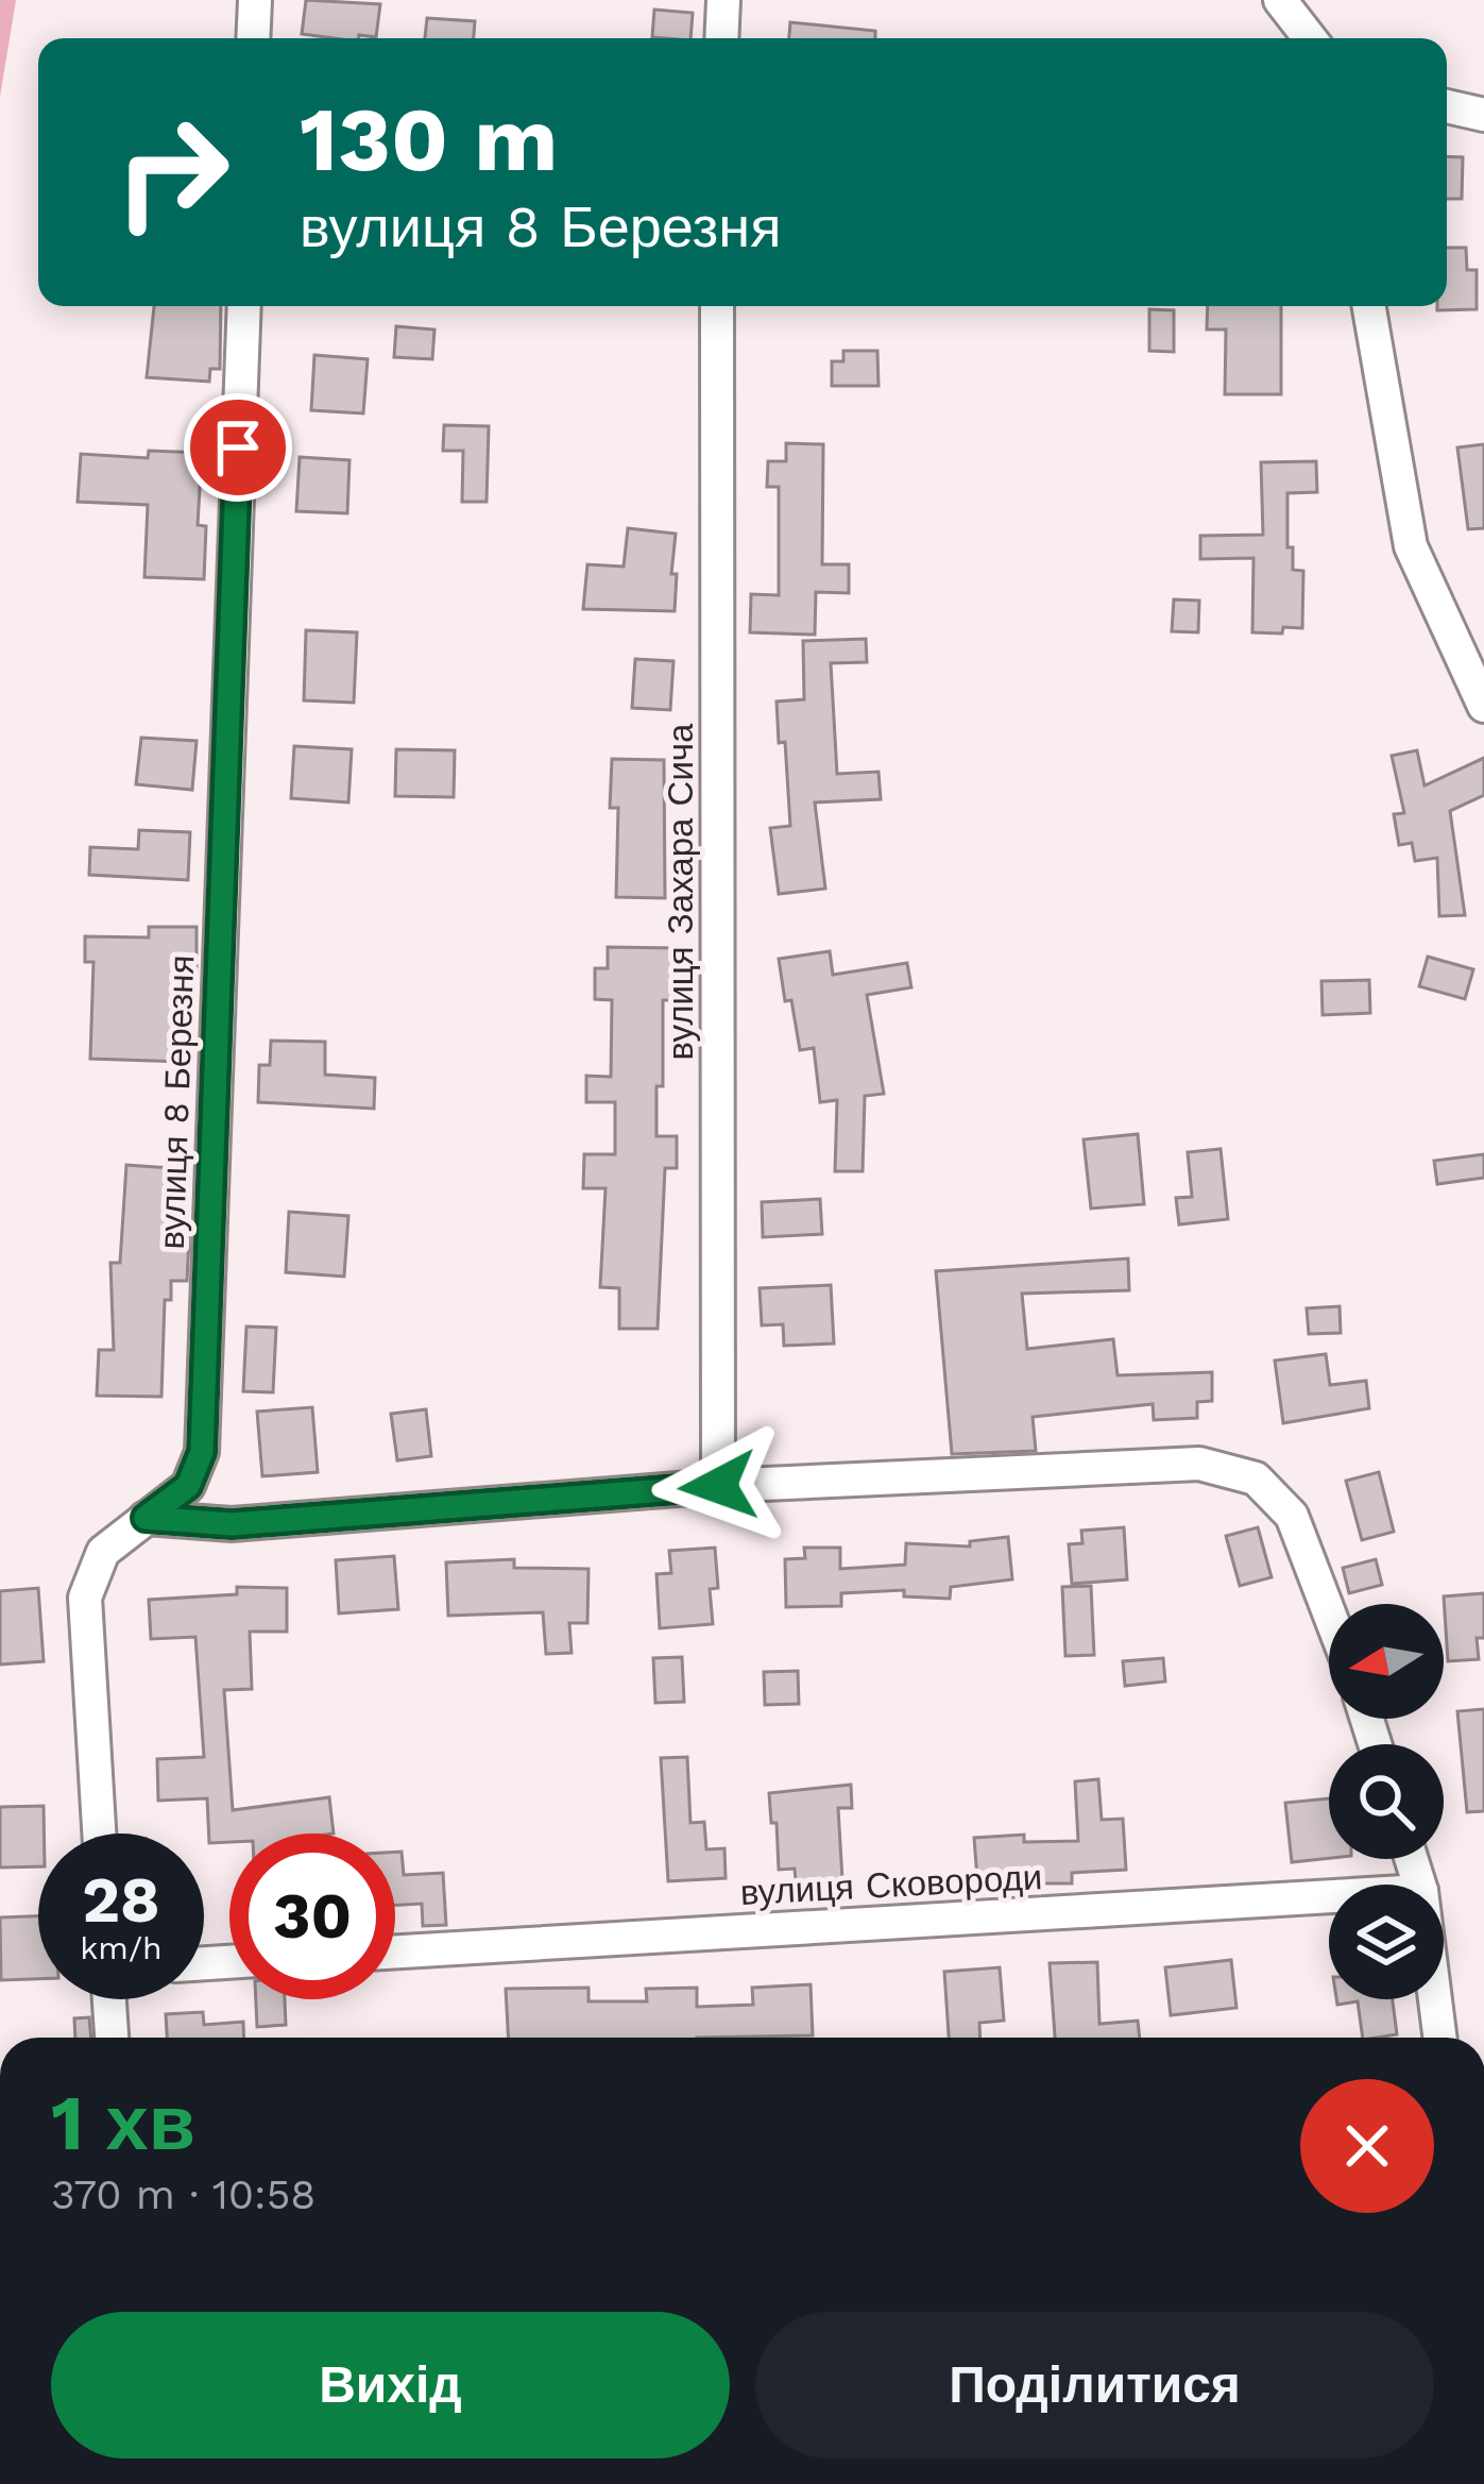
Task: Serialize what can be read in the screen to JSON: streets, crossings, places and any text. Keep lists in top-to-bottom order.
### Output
{
  "streets": {
    "street": ["вулиця Захара Сича", "вулиця 8 Березня", "вулиця Сковороди"]
  },
  "north": "left",
  "page": {
    "turn": ["130 m", "вулиця 8 Березня"],
    "speed": "28 km/h",
    "limit": "30",
    "heading": ["1 хв", "370 m · 10:58"],
    "buttons": ["Вихід", "Поділитися"]
  }
}
